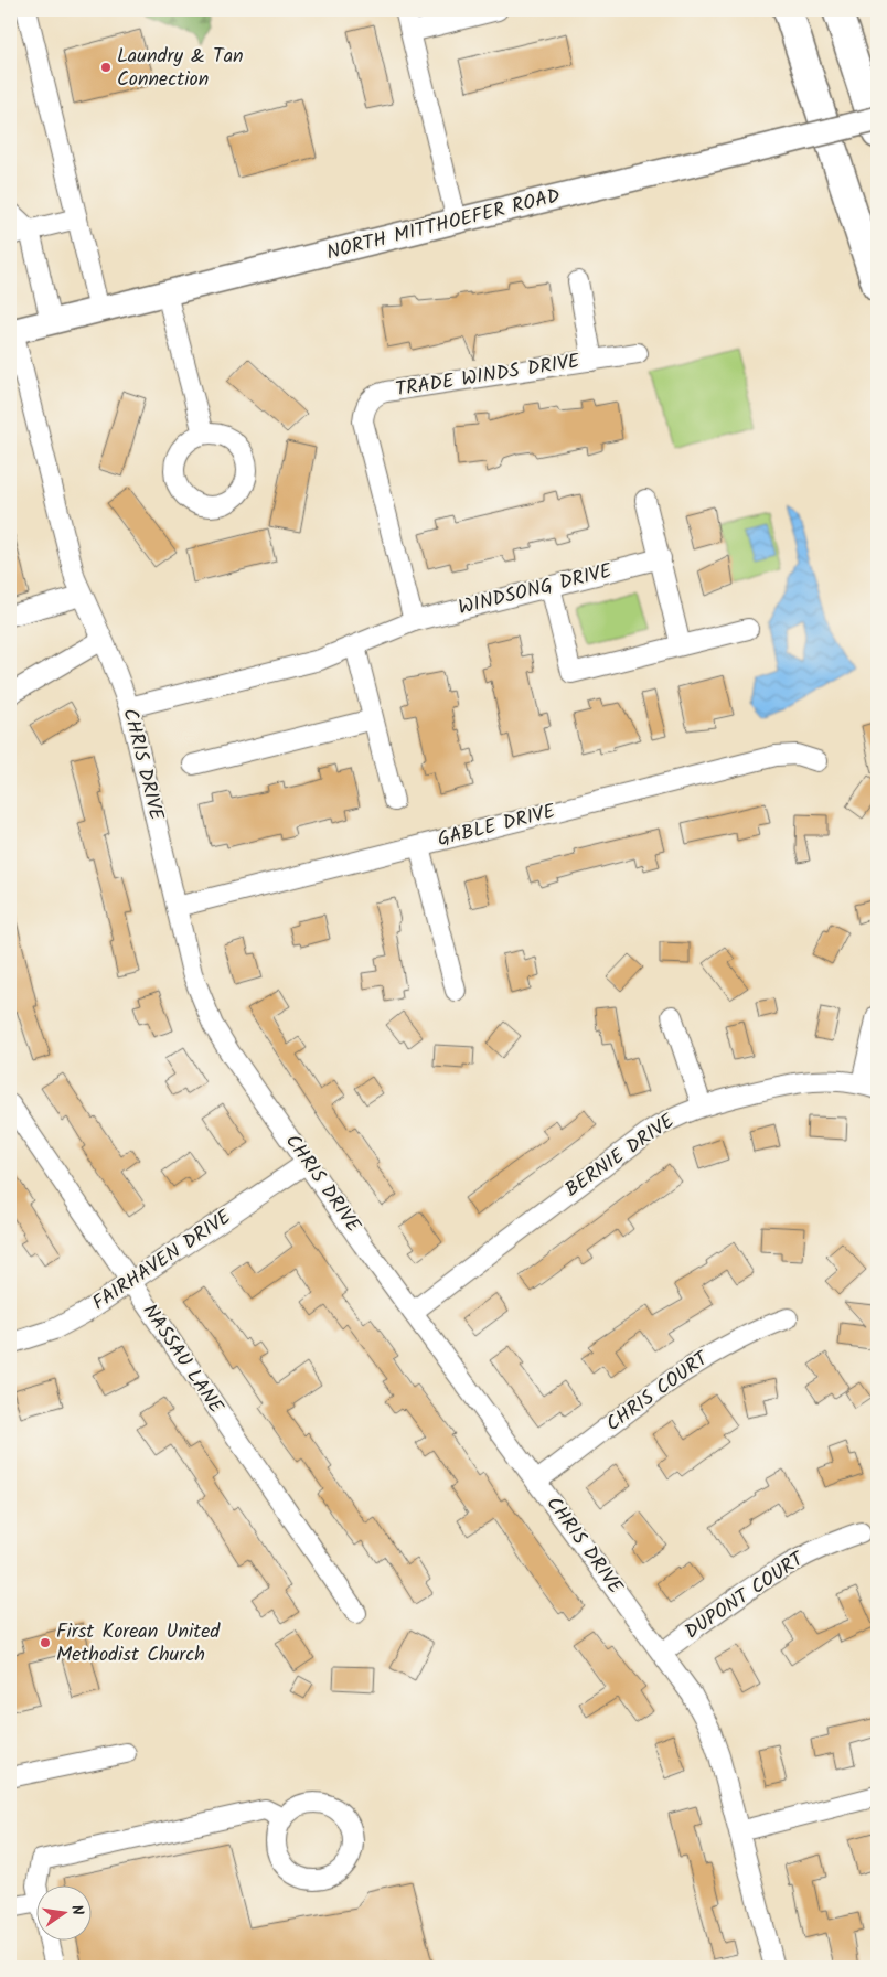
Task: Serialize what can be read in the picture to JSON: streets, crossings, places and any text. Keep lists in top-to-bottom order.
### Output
{
  "streets": {
    "main road": ["NORTH MITTHOEFER ROAD"],
    "street": [
      "TRADE WINDS DRIVE",
      "WINDSONG DRIVE",
      "CHRIS DRIVE",
      "GABLE DRIVE",
      "BERNIE DRIVE",
      "FAIRHAVEN DRIVE",
      "NASSAU LANE",
      "CHRIS COURT",
      "DUPONT COURT"
    ]
  },
  "crossings": [
    ["NORTH MITTHOEFER ROAD", "CHRIS DRIVE"],
    ["TRADE WINDS DRIVE", "WINDSONG DRIVE"],
    ["WINDSONG DRIVE", "CHRIS DRIVE"],
    ["CHRIS DRIVE", "GABLE DRIVE"],
    ["CHRIS DRIVE", "BERNIE DRIVE"],
    ["CHRIS DRIVE", "FAIRHAVEN DRIVE"],
    ["CHRIS DRIVE", "CHRIS COURT"],
    ["CHRIS DRIVE", "DUPONT COURT"],
    ["FAIRHAVEN DRIVE", "NASSAU LANE"]
  ],
  "places": ["Laundry & Tan Connection", "First Korean United Methodist Church"],
  "north": "right"
}
